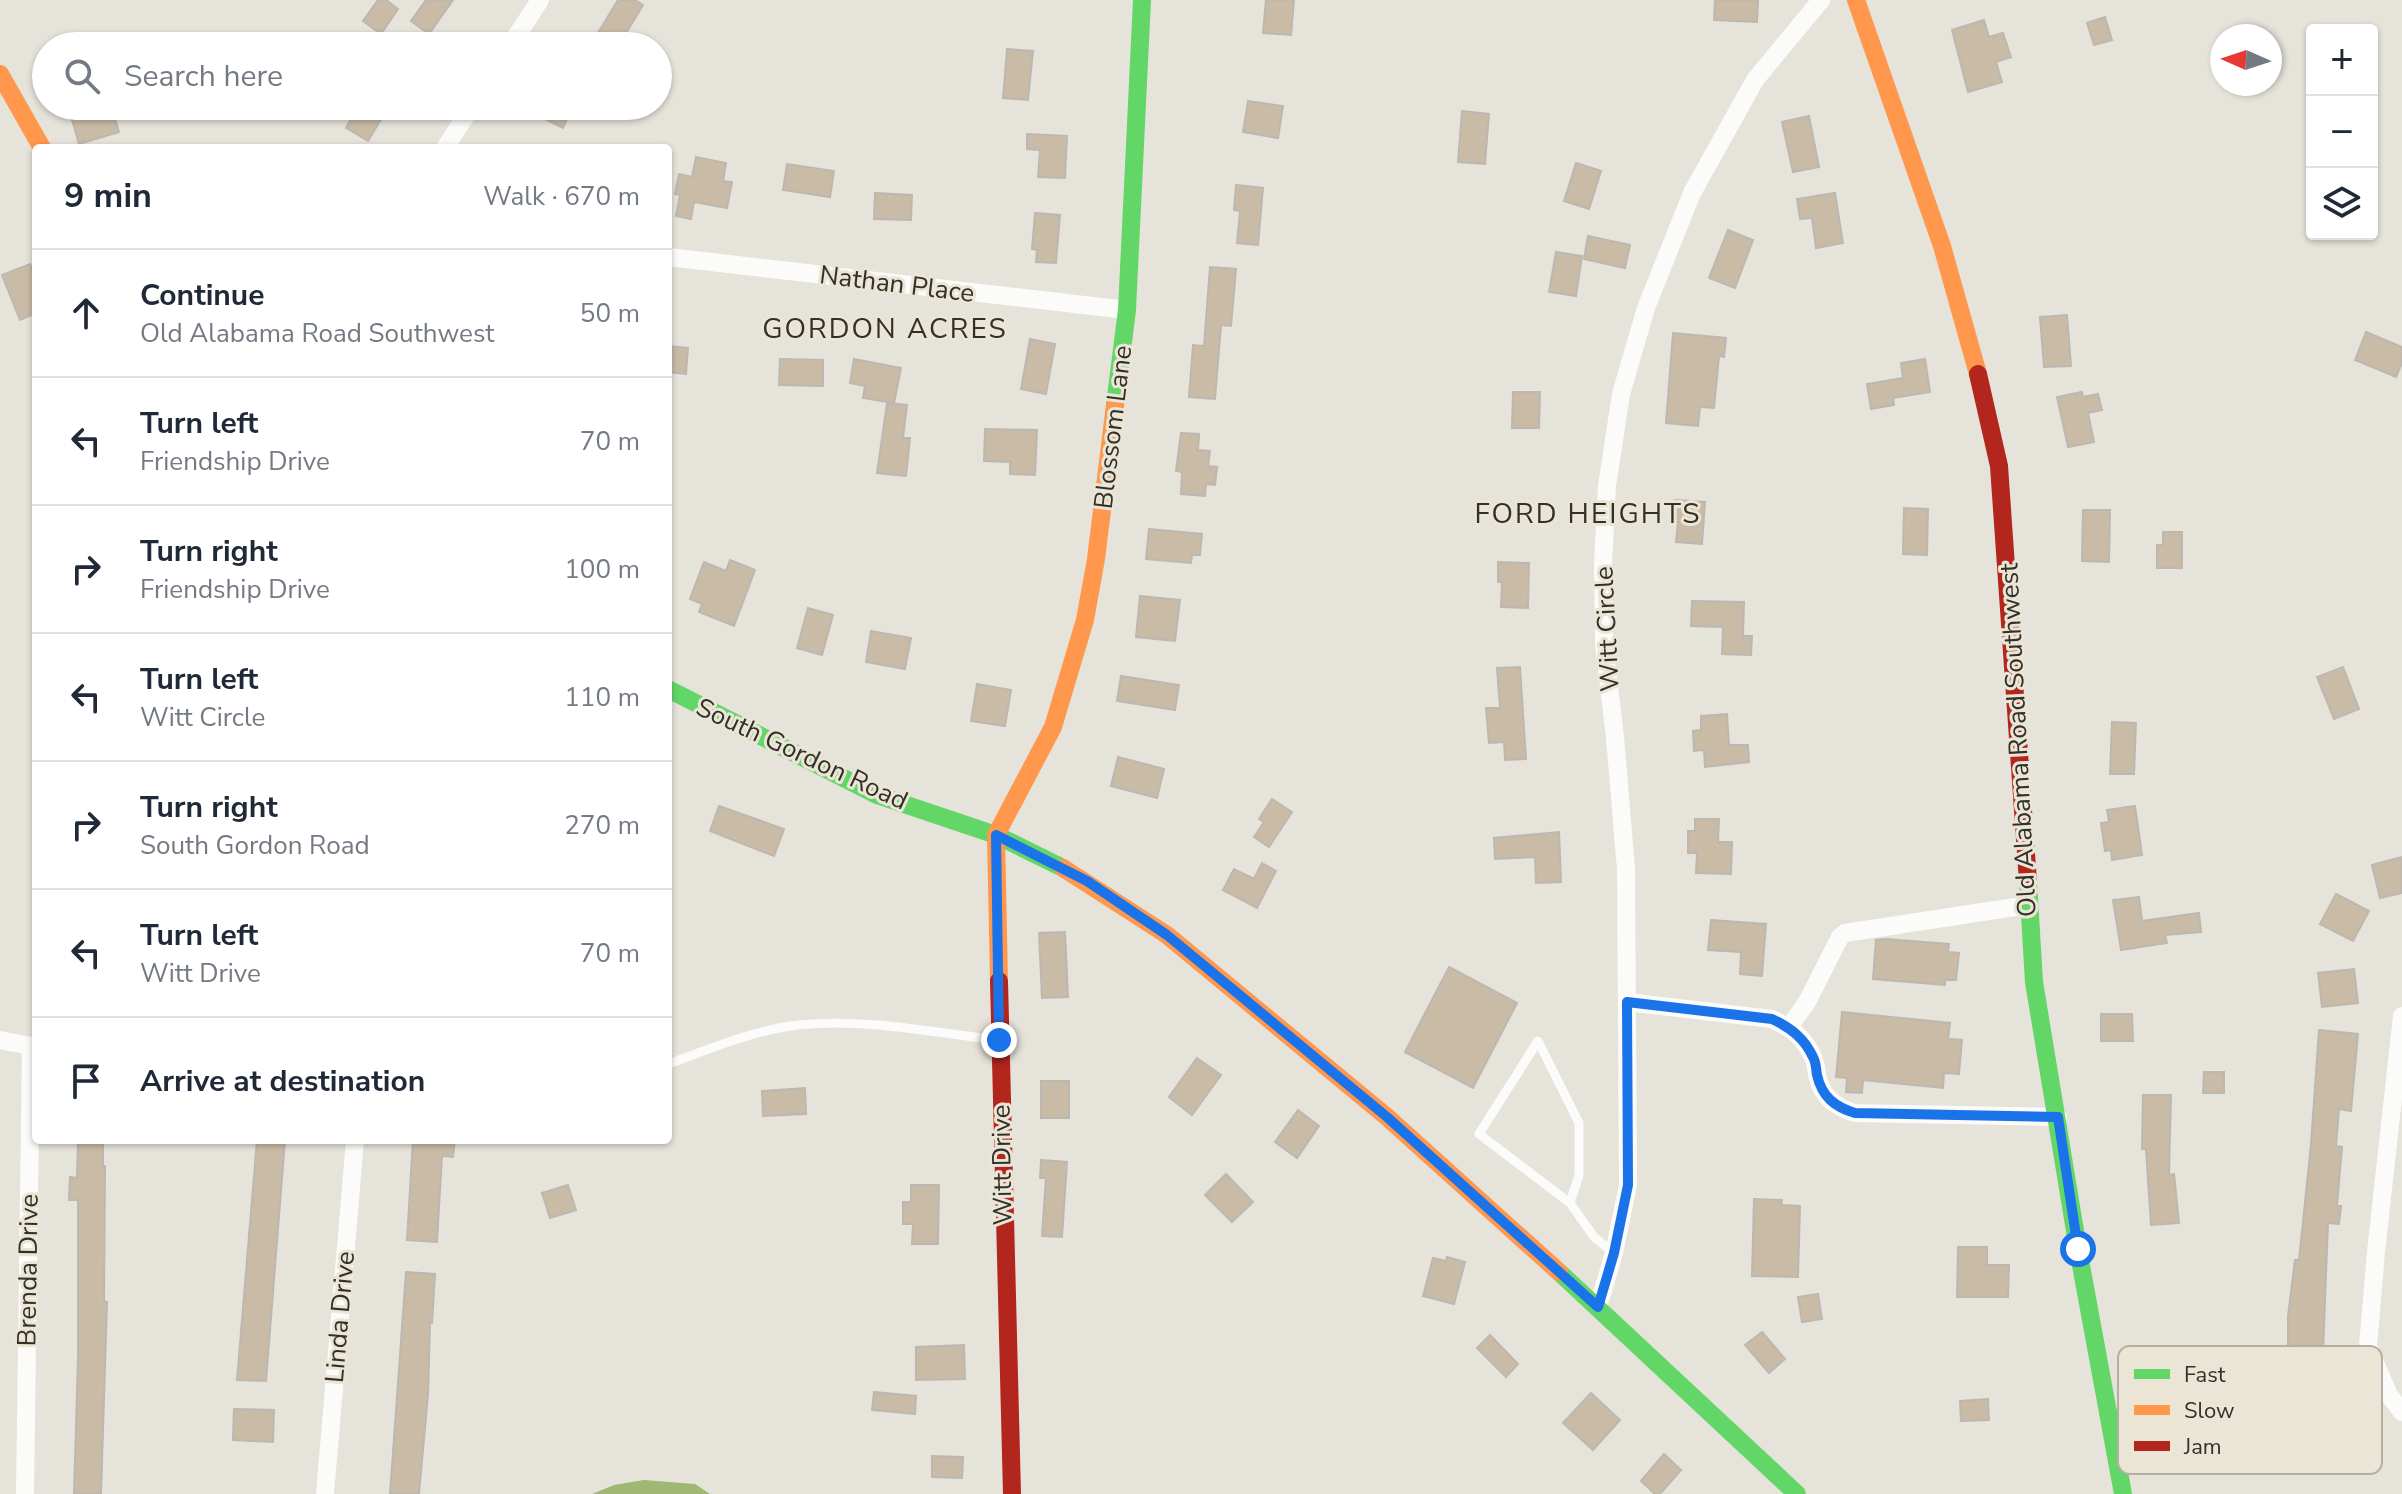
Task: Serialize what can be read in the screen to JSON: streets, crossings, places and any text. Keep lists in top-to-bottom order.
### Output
{
  "streets": {
    "street": [
      "Nathan Place",
      "Blossom Lane",
      "Witt Circle",
      "Old Alabama Road Southwest",
      "South Gordon Road",
      "Witt Drive",
      "Brenda Drive",
      "Linda Drive"
    ]
  },
  "crossings": [
    ["Nathan Place", "Blossom Lane"],
    ["Blossom Lane", "South Gordon Road"],
    ["Blossom Lane", "Witt Drive"],
    ["Witt Circle", "South Gordon Road"],
    ["South Gordon Road", "Witt Drive"]
  ],
  "districts": ["GORDON ACRES", "FORD HEIGHTS"],
  "legend": ["Fast", "Slow", "Jam"],
  "north": "left",
  "page": {
    "map_buttons": ["+", "−"],
    "search": "Search here",
    "heading": ["9 min", "Walk · 670 m"],
    "list": [
      ["Continue", "Old Alabama Road Southwest", "50 m"],
      ["Turn left", "Friendship Drive", "70 m"],
      ["Turn right", "Friendship Drive", "100 m"],
      ["Turn left", "Witt Circle", "110 m"],
      ["Turn right", "South Gordon Road", "270 m"],
      ["Turn left", "Witt Drive", "70 m"],
      "Arrive at destination"
    ]
  }
}
